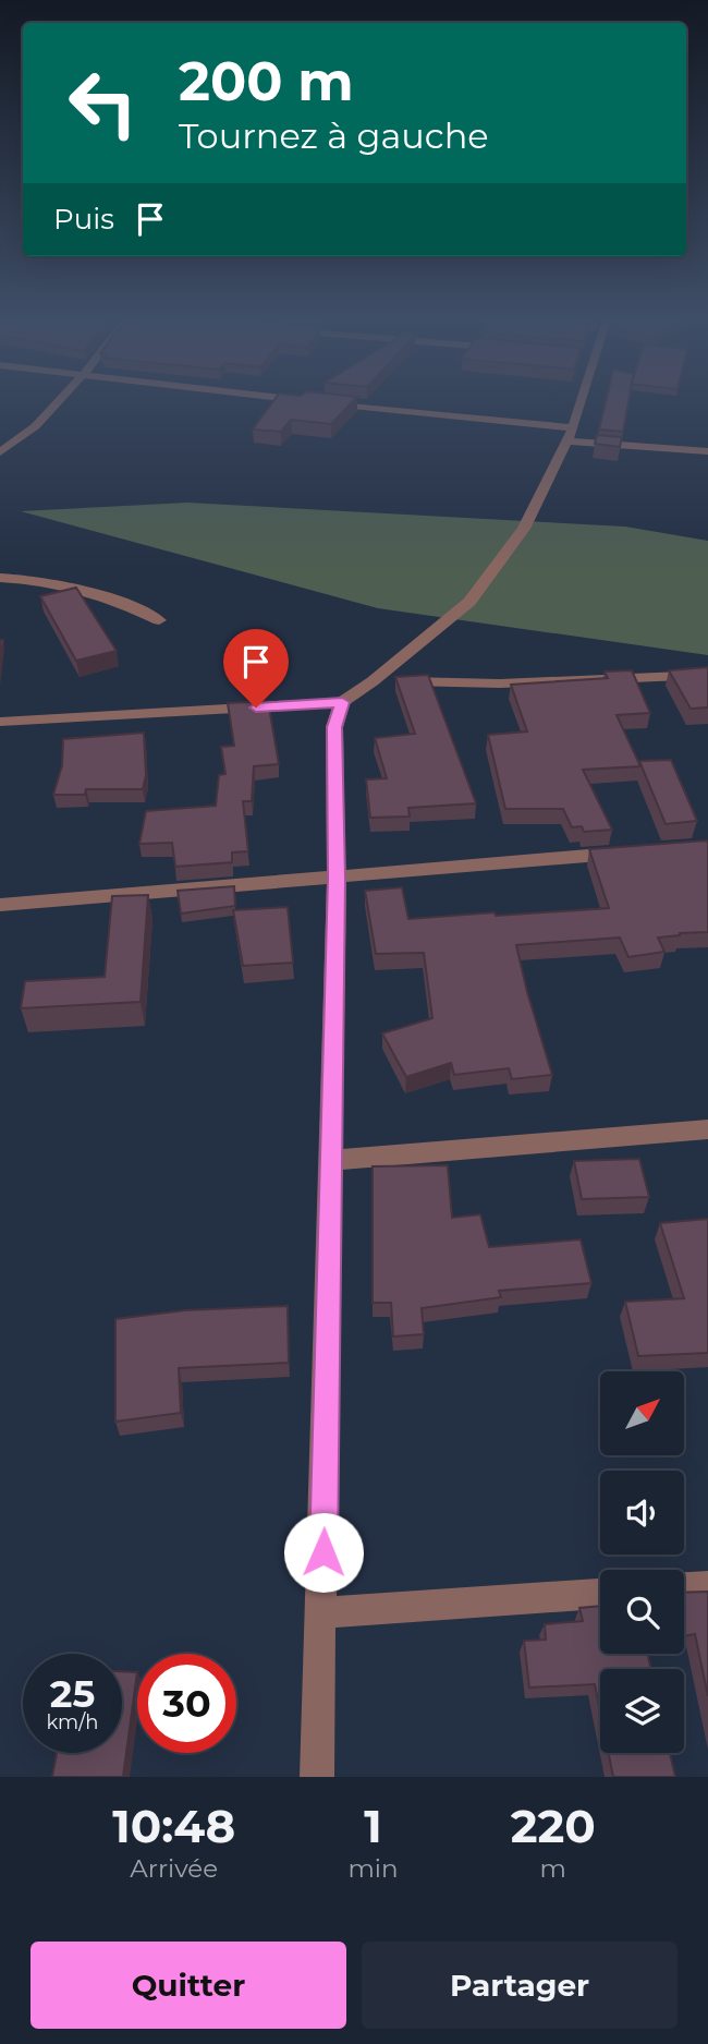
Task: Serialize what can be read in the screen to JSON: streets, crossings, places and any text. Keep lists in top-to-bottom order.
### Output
{
  "north": "top right",
  "page": {
    "turn": ["200 m", "Tournez à gauche"],
    "then": "Puis",
    "speed": "25 km/h",
    "limit": "30",
    "eta": [
      "10:48",
      "Arrivée",
      "1",
      "min",
      "220",
      "m"
    ],
    "buttons": ["Quitter", "Partager"]
  }
}
